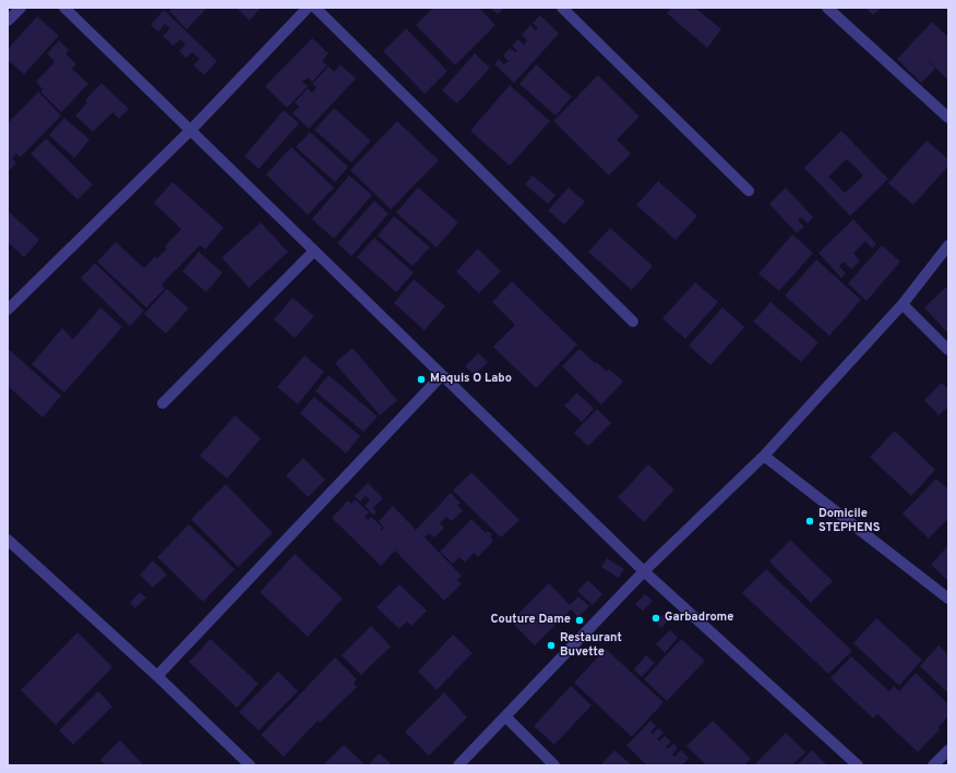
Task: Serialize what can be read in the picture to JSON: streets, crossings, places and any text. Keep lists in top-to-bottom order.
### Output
{
  "places": [
    "Maquis O Labo",
    "Domicile STEPHENS",
    "Garbadrome",
    "Couture Dame",
    "Restaurant Buvette"
  ]
}
